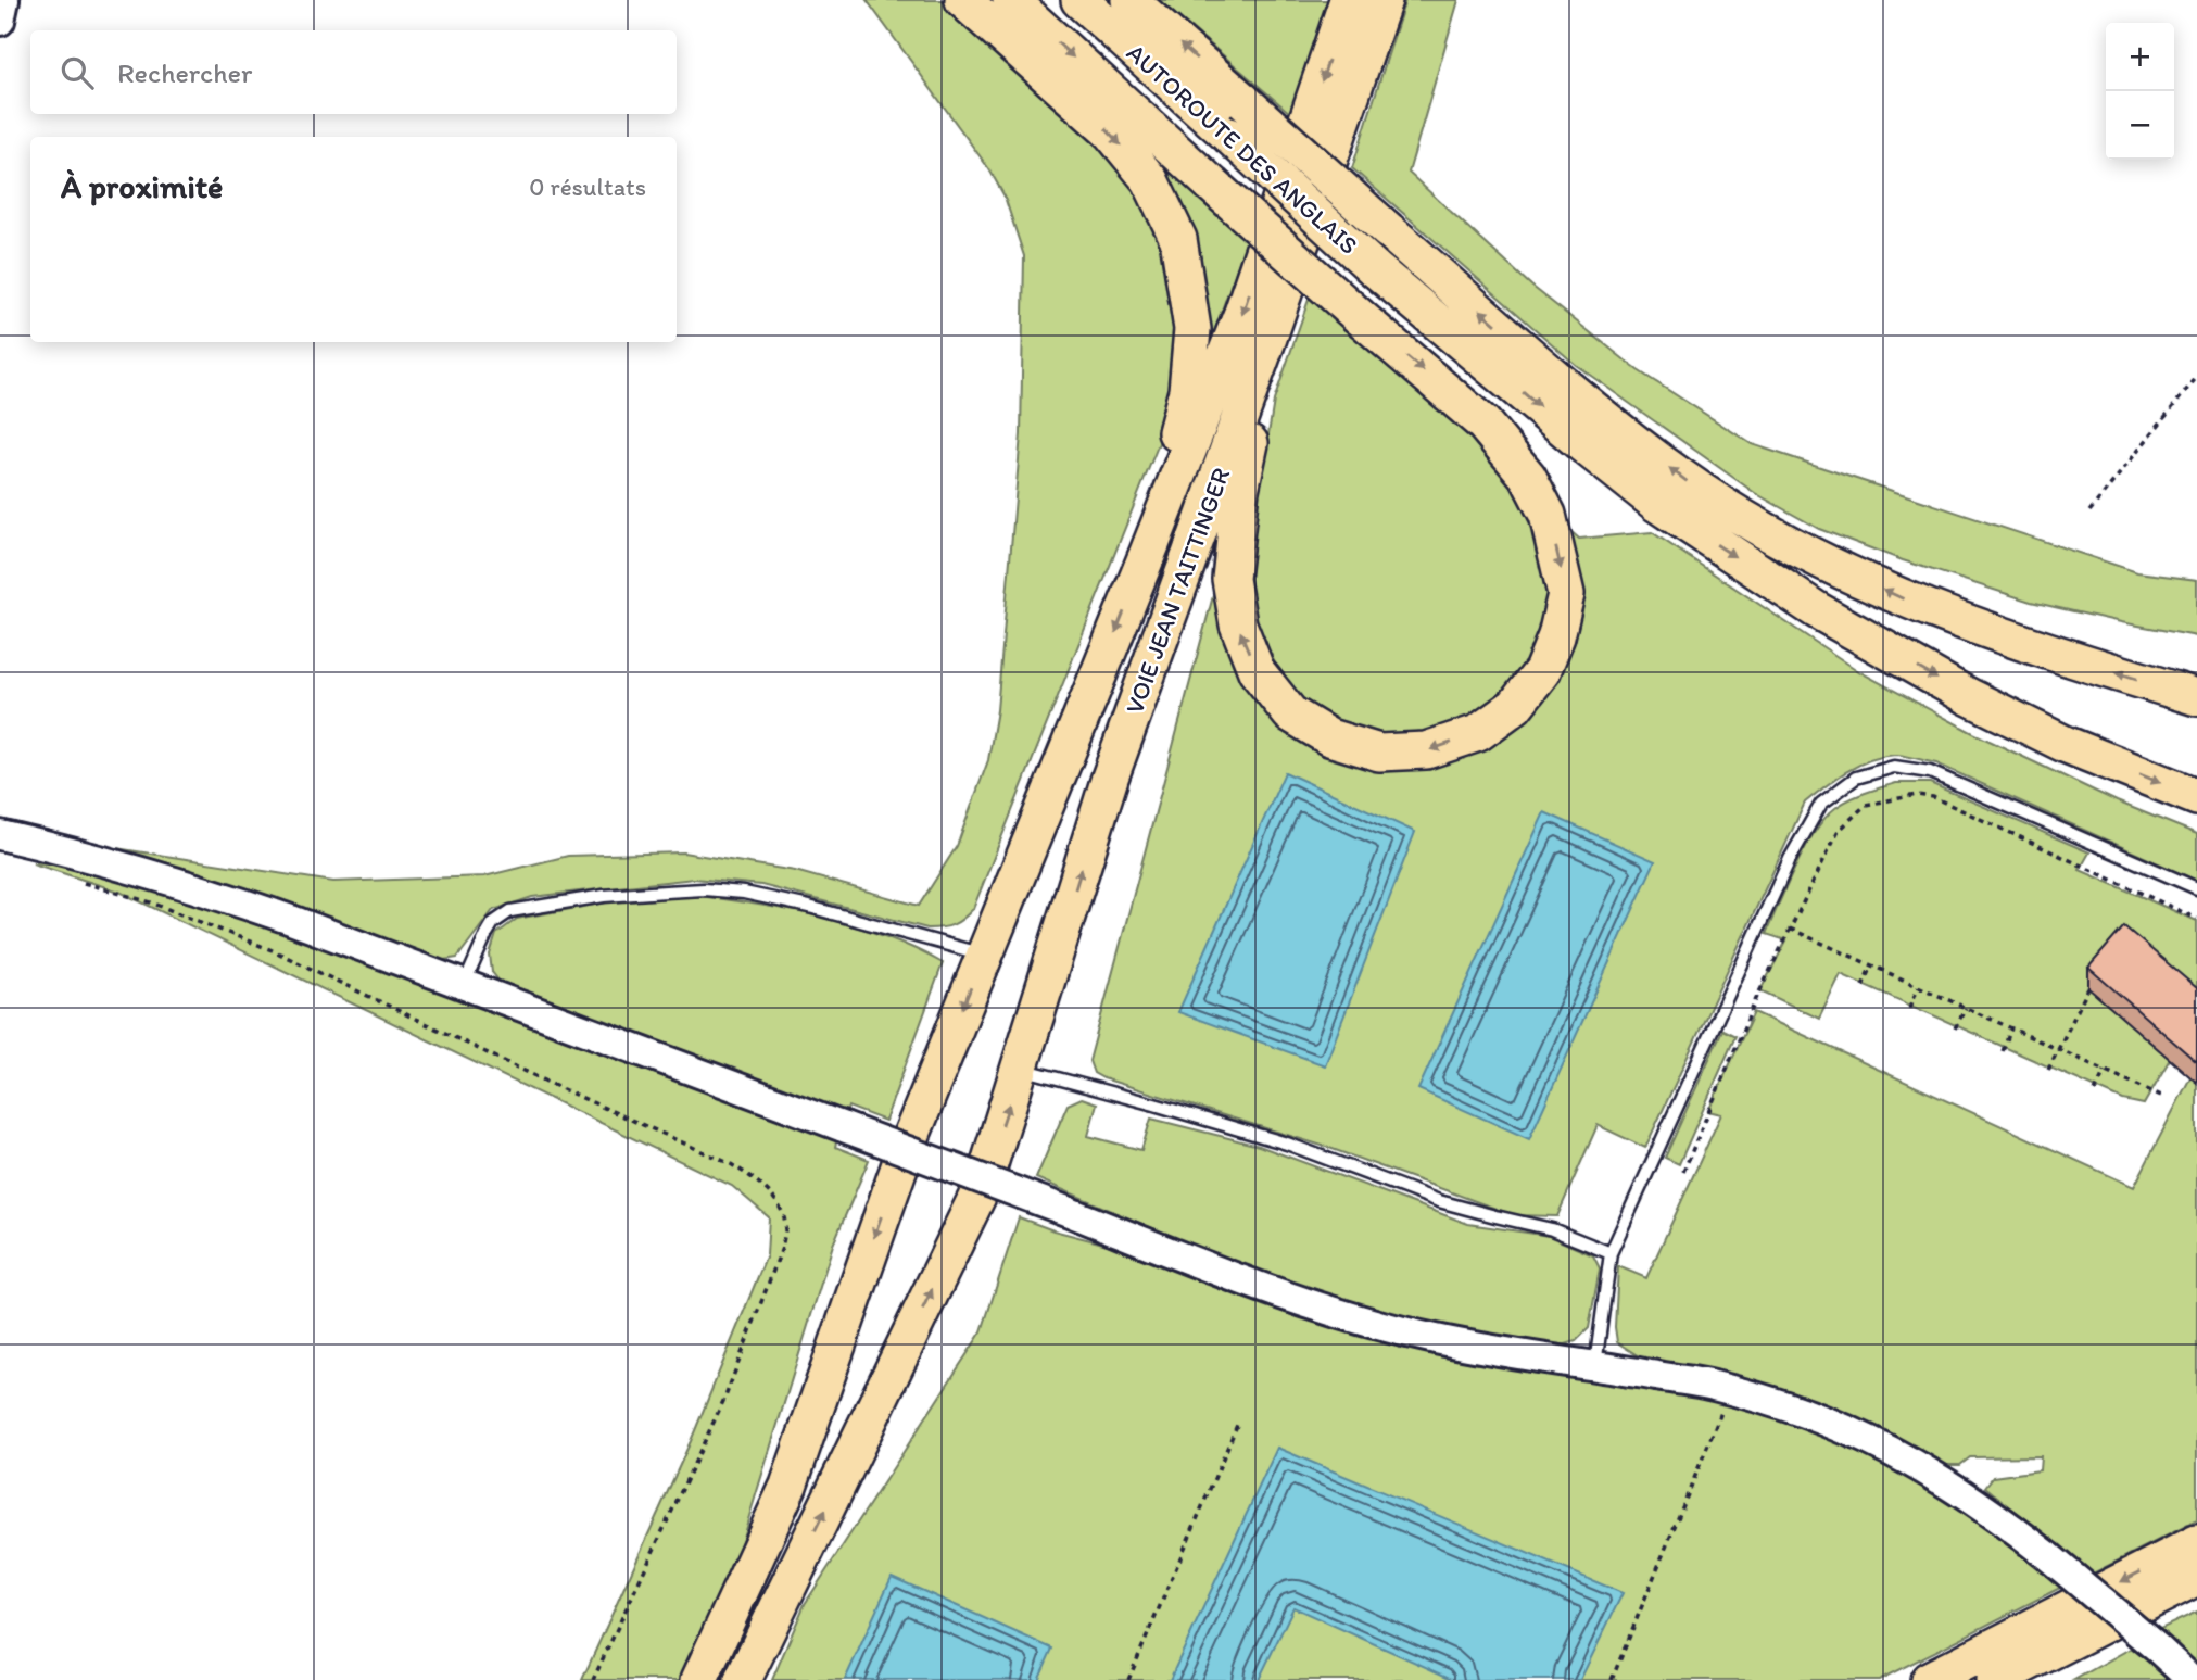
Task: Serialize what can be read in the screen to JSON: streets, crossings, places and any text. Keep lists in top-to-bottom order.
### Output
{
  "streets": {
    "highway": ["AUTOROUTE DES ANGLAIS", "VOIE JEAN TAITTINGER"]
  },
  "page": {
    "map_buttons": ["+", "−"],
    "search": "Rechercher",
    "heading": ["À proximité", "0 résultats"]
  }
}
